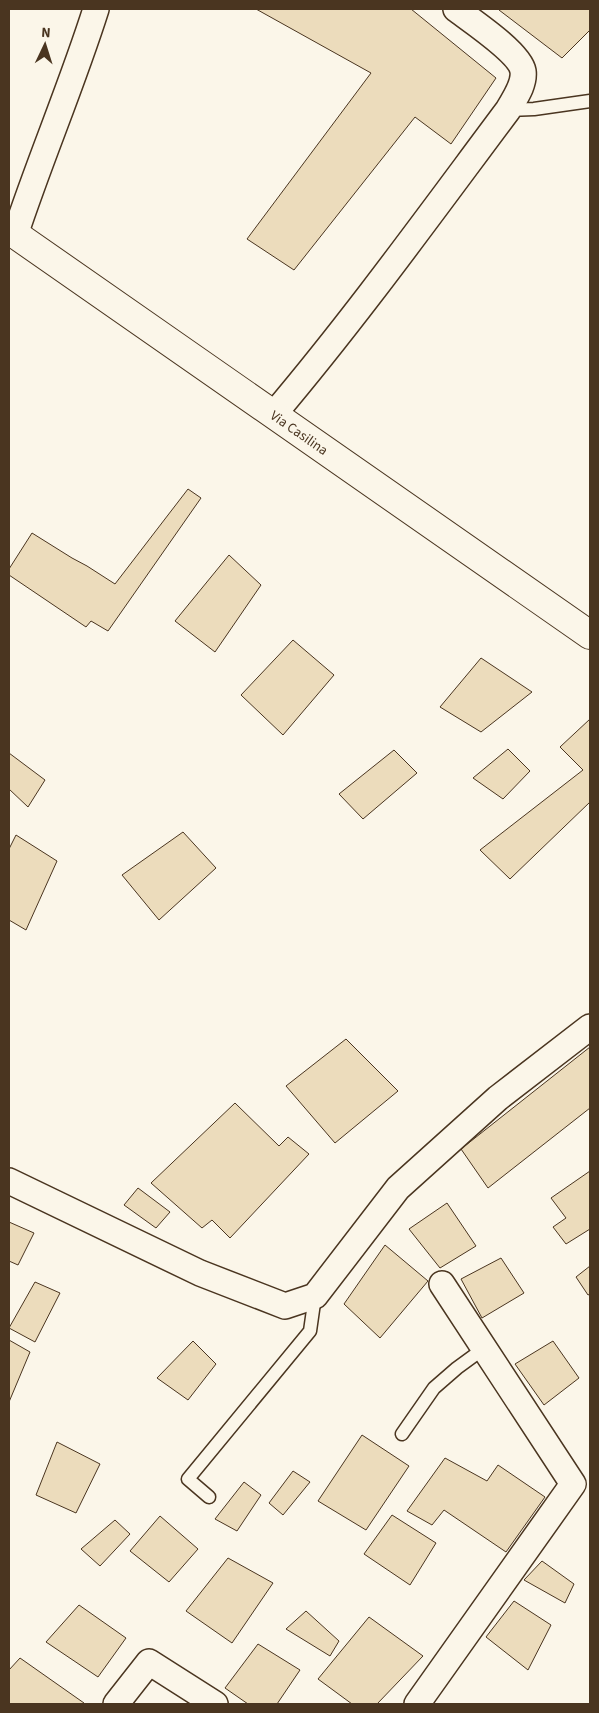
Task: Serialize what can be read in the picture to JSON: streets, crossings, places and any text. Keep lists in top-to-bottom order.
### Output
{
  "streets": {
    "main road": ["Via Casilina"]
  },
  "north": "top"
}
